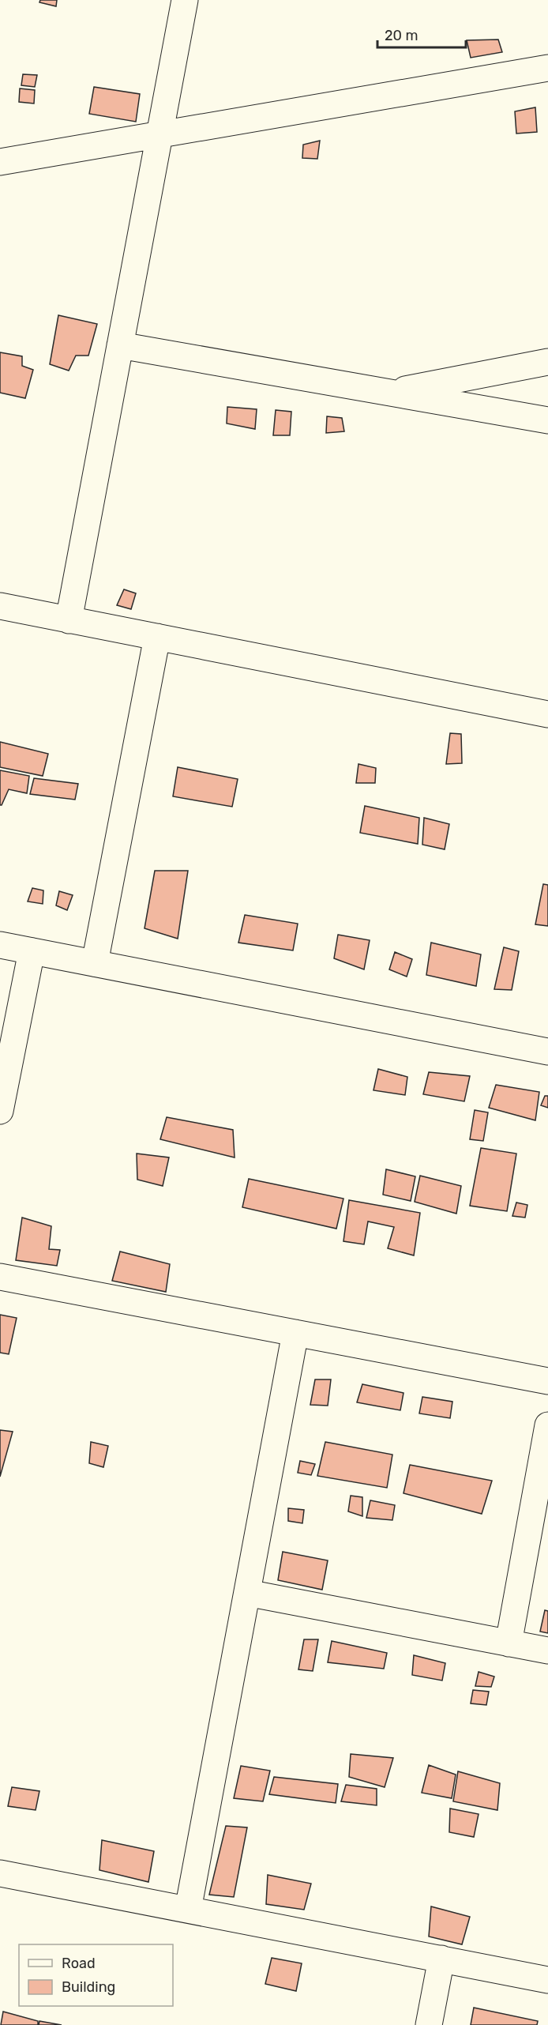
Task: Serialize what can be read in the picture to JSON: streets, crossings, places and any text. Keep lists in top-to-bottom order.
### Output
{
  "legend": ["Road", "Building"],
  "scale_bar": "20 m"
}
